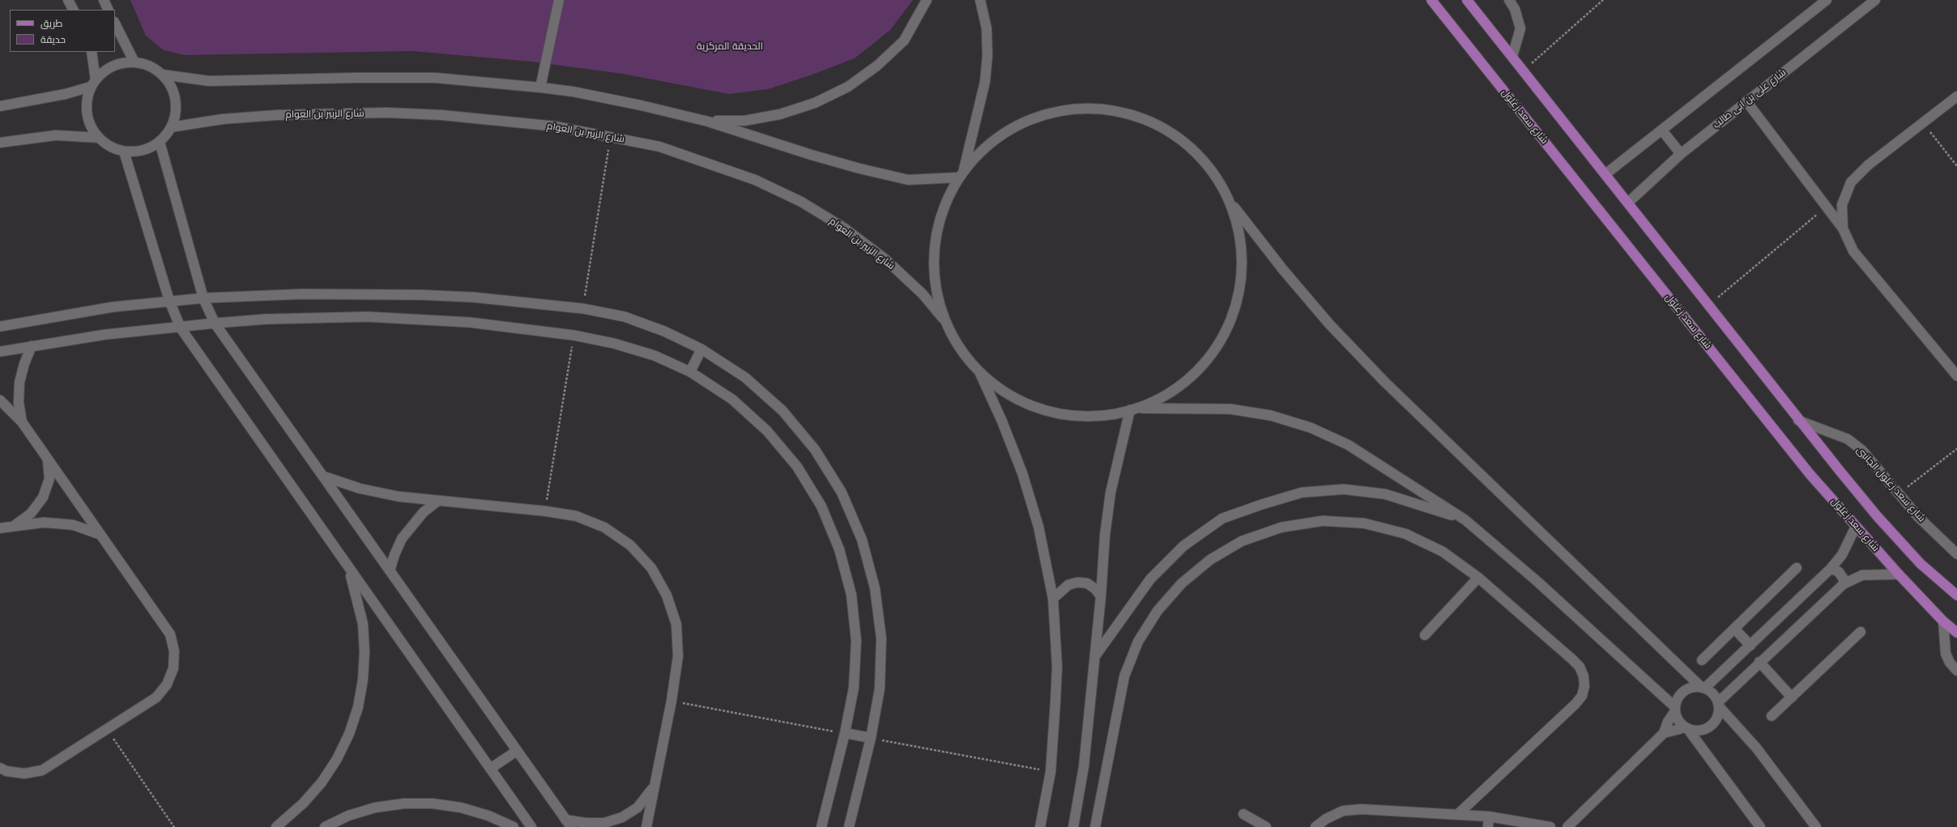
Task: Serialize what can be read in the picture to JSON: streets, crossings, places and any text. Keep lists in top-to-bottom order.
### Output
{
  "streets": {
    "main road": ["شارع سعد زغلول"],
    "street": ["شارع على بن ابى طالب", "شارع الزبير بن العوام", "شارع سعد زغلول الجانبى"]
  },
  "parks": ["الحديقة المركزية"],
  "legend": ["طريق", "حديقة"]
}
